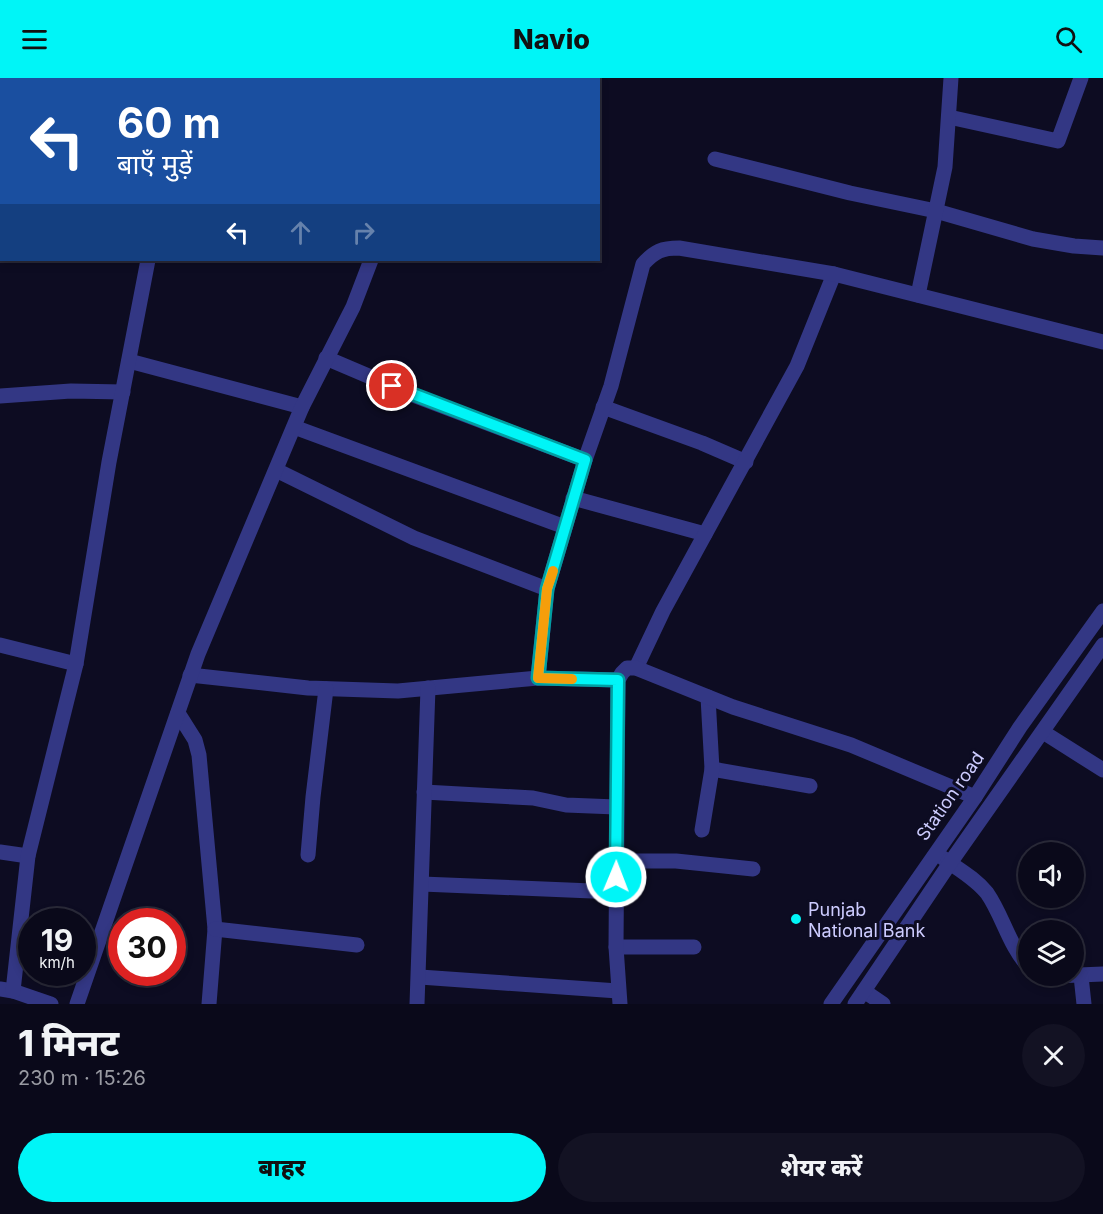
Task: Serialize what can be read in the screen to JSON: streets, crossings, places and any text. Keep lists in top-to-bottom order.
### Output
{
  "streets": {
    "street": ["Station road"]
  },
  "places": ["Punjab National Bank"],
  "page": {
    "header": "Navio",
    "turn": ["60 m", "बाएँ मुड़ें"],
    "speed": "19 km/h",
    "limit": "30",
    "heading": ["1 मिनट", "230 m · 15:26"],
    "buttons": ["बाहर", "शेयर करें"]
  }
}
